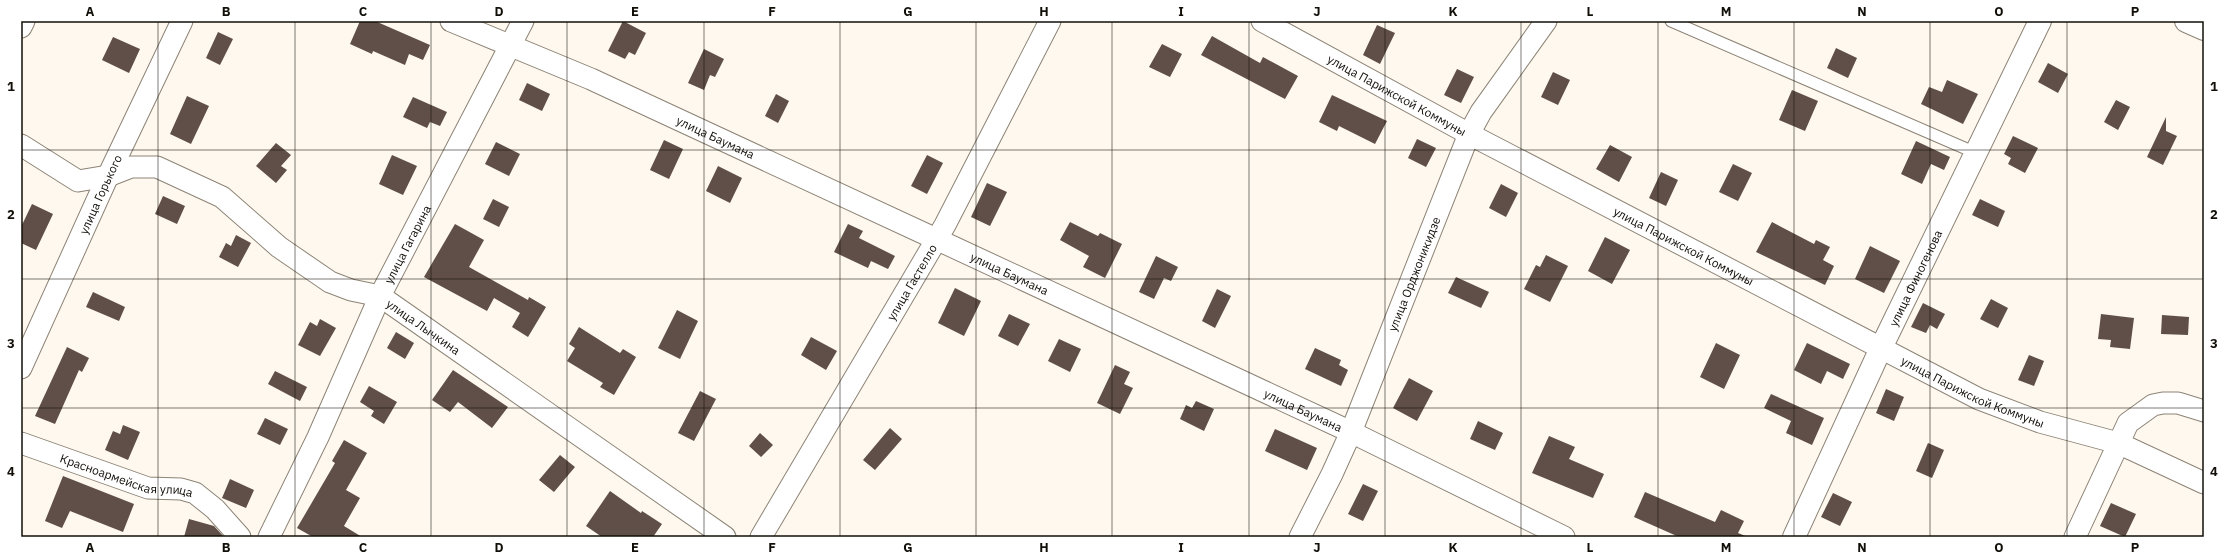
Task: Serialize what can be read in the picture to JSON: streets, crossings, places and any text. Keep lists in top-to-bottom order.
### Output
{
  "streets": {
    "street": [
      "улица Парижской Коммуны",
      "улица Баумана",
      "улица Горького",
      "улица Гагарина",
      "улица Орджоникидзе",
      "улица Финогенова",
      "улица Гастелло",
      "улица Лычкина",
      "Красноармейская улица"
    ]
  },
  "crossings": [
    ["улица Парижской Коммуны", "улица Орджоникидзе"],
    ["улица Парижской Коммуны", "улица Финогенова"],
    ["улица Баумана", "улица Гагарина"],
    ["улица Баумана", "улица Орджоникидзе"],
    ["улица Баумана", "улица Гастелло"],
    ["улица Горького", "улица Лычкина"],
    ["улица Гагарина", "улица Лычкина"]
  ],
  "grid": {
    "columns": [
      "A",
      "B",
      "C",
      "D",
      "E",
      "F",
      "G",
      "H",
      "I",
      "J",
      "K",
      "L",
      "M",
      "N",
      "O",
      "P"
    ],
    "rows": [
      "1",
      "2",
      "3",
      "4"
    ]
  }
}
